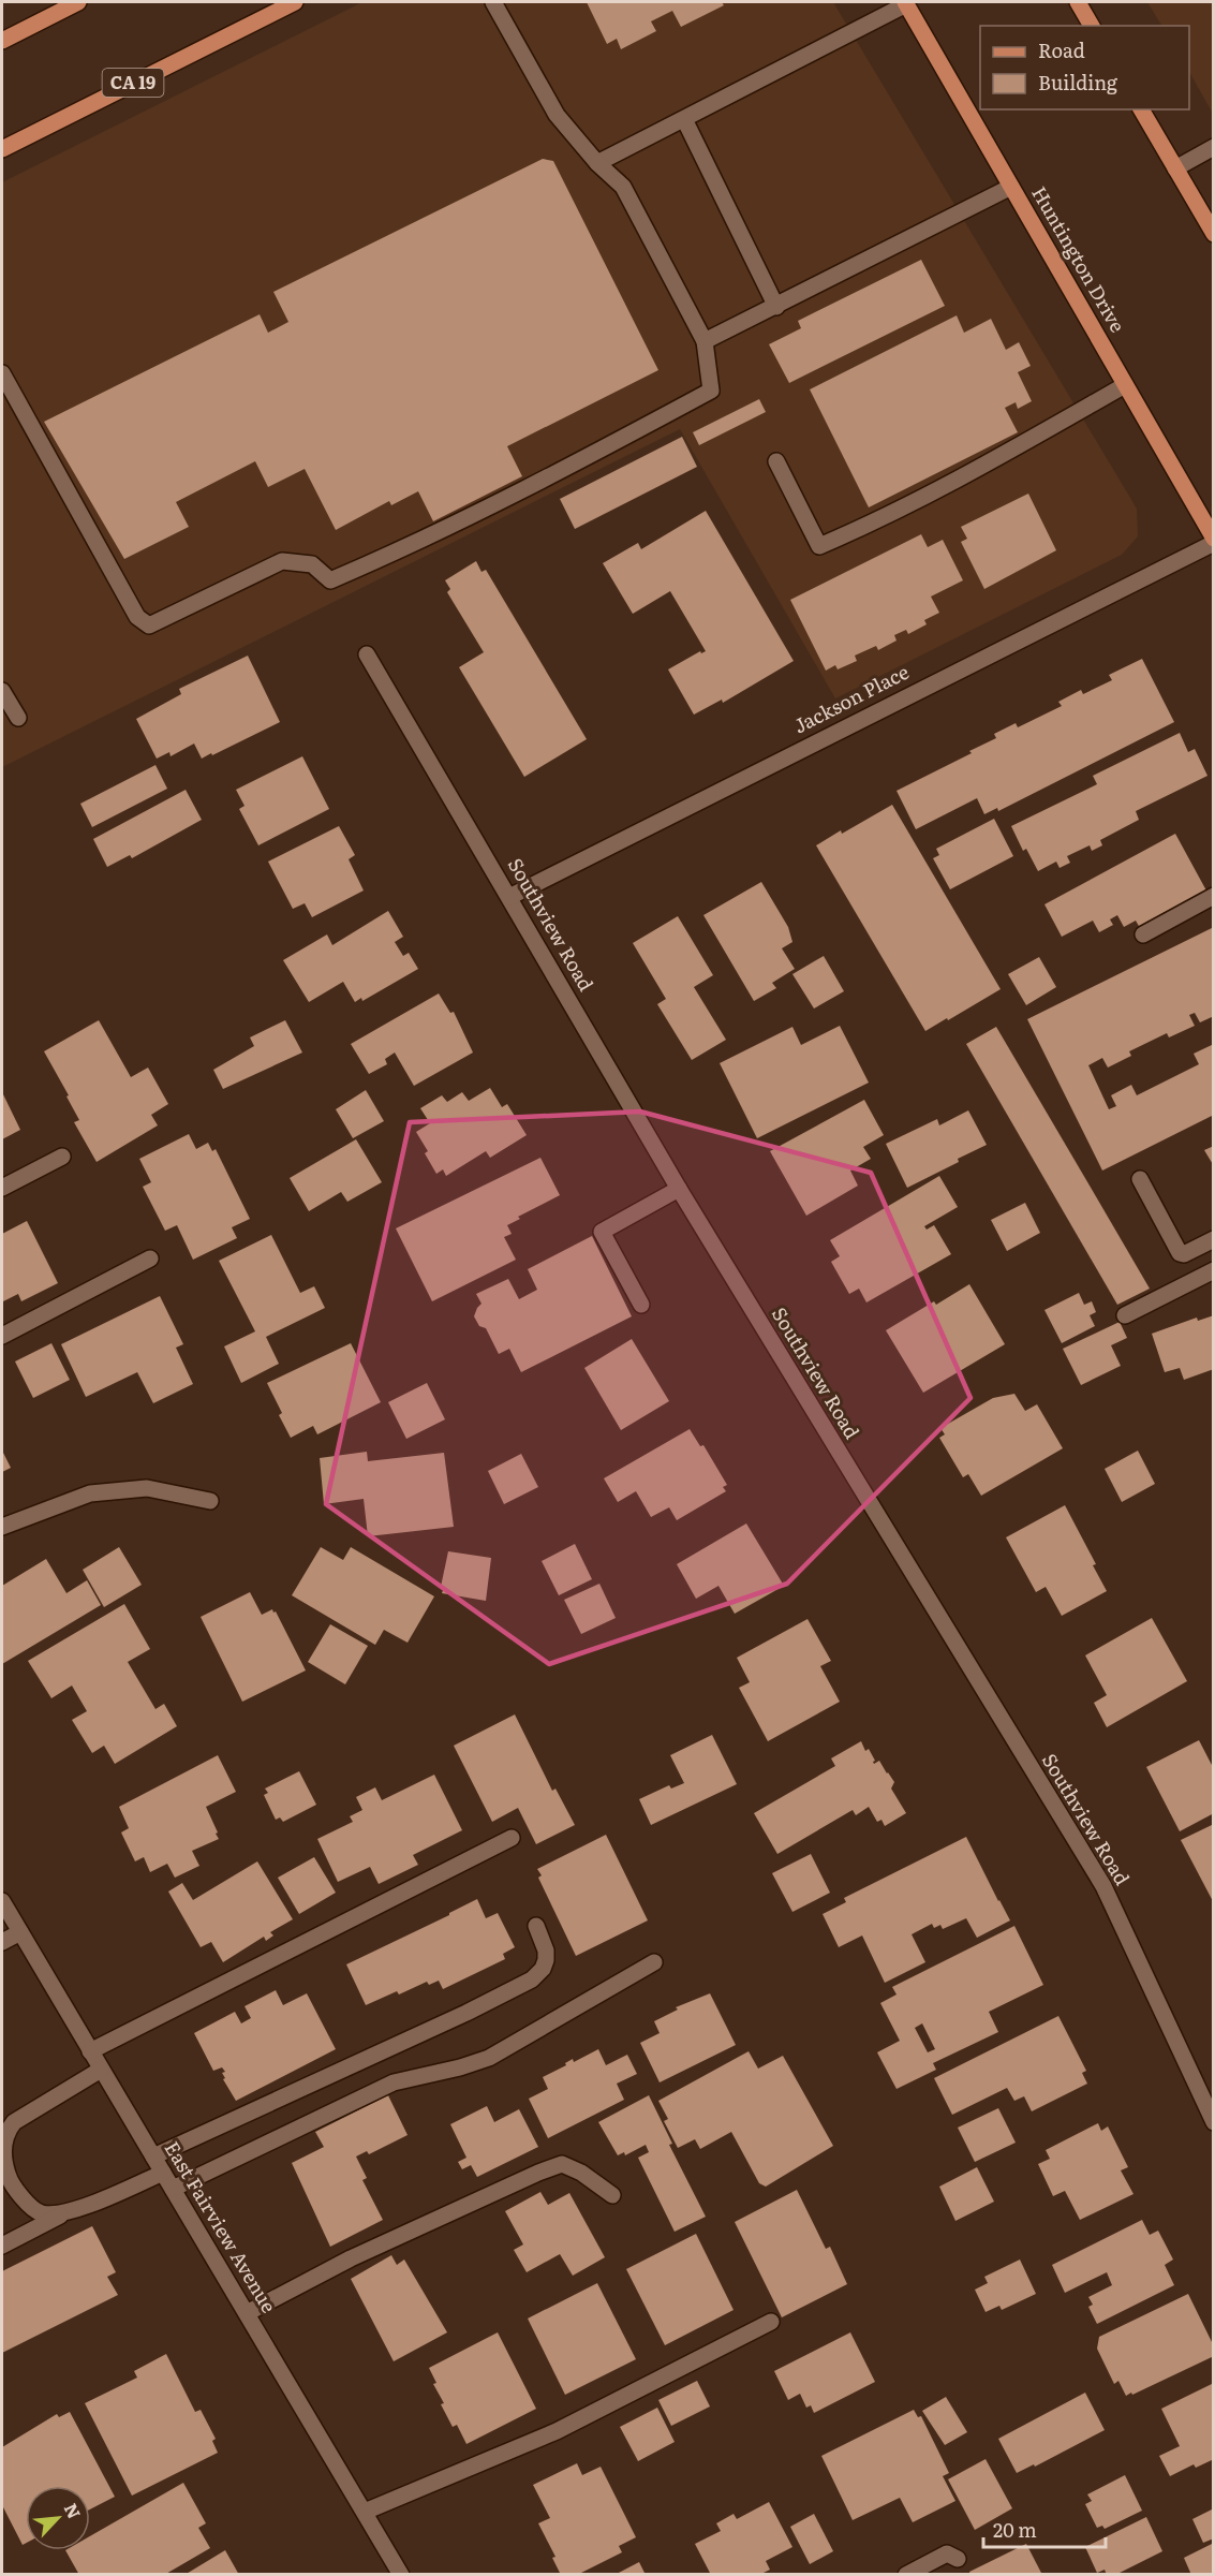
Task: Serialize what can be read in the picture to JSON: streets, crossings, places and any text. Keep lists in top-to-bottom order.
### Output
{
  "streets": {
    "main road": ["CA 19", "Huntington Drive"],
    "street": ["Jackson Place", "Southview Road", "East Fairview Avenue"]
  },
  "crossings": [
    ["Huntington Drive", "Jackson Place"],
    ["Jackson Place", "Southview Road"]
  ],
  "legend": ["Road", "Building"],
  "scale_bar": "20 m",
  "north": "top right"
}
